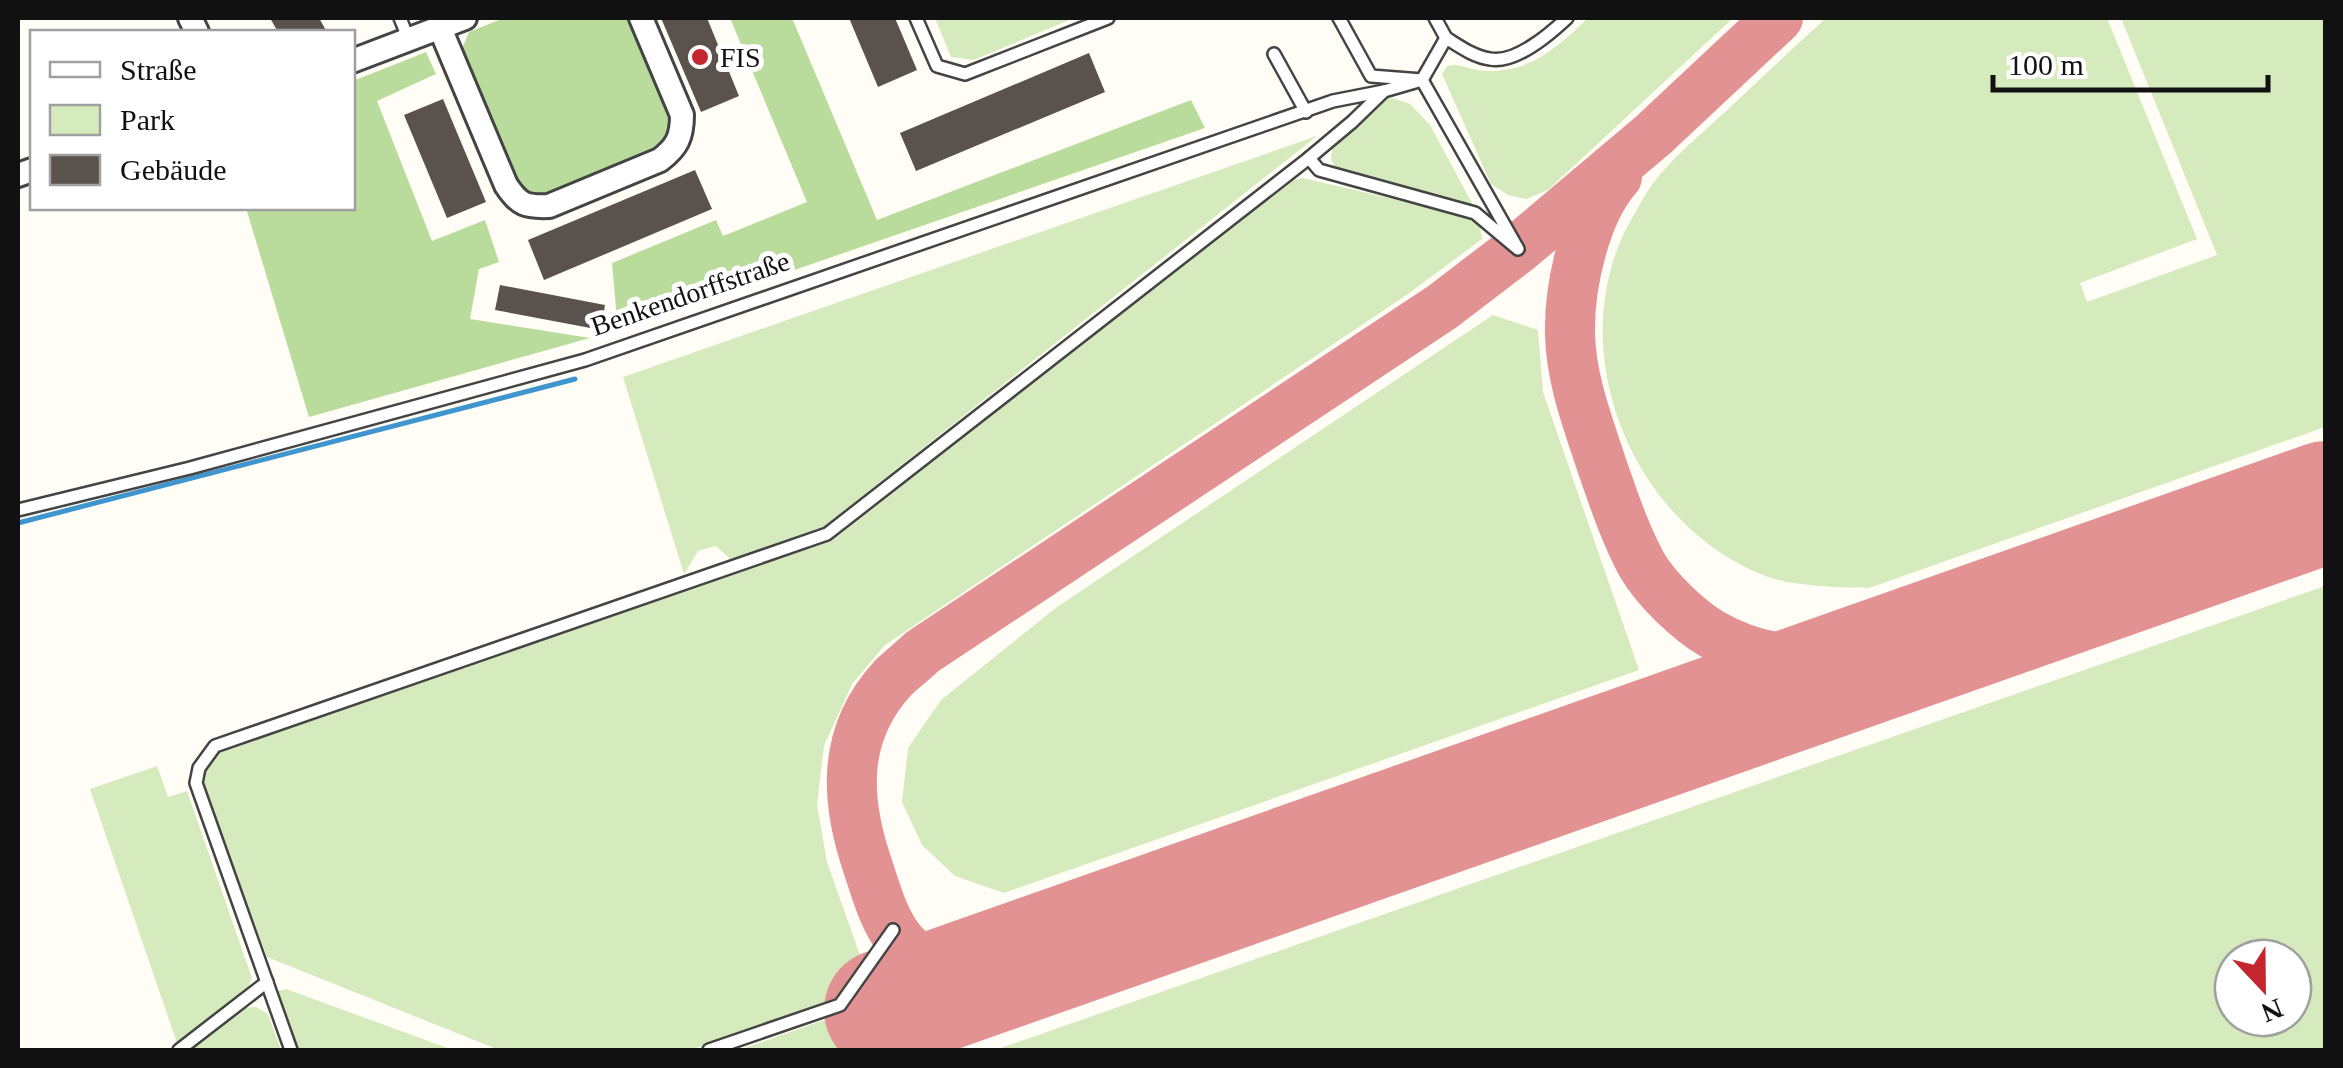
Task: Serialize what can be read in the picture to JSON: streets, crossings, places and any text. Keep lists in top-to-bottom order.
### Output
{
  "streets": {
    "lane": ["Benkendorffstraße"]
  },
  "places": ["FIS"],
  "legend": ["Straße", "Park", "Gebäude"],
  "scale_bar": "100 m",
  "north": "bottom"
}
